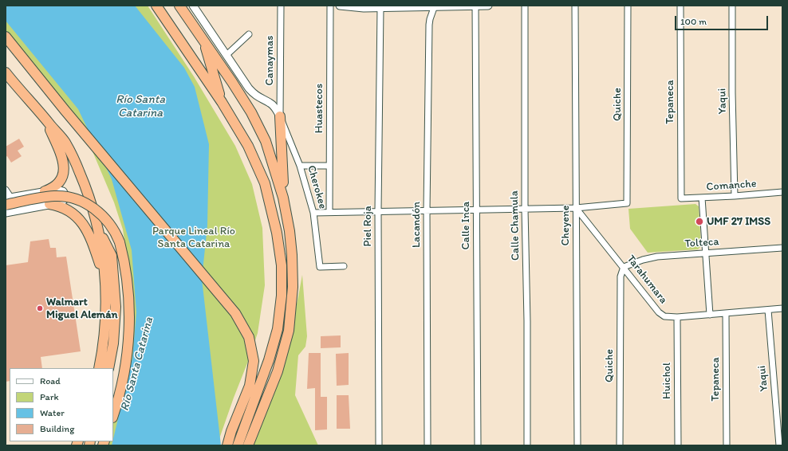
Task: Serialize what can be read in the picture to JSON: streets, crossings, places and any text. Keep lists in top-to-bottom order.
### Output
{
  "streets": {
    "street": [
      "Canaymas",
      "Yaqui",
      "Tepaneca",
      "Quiche",
      "Huastecos",
      "Comanche",
      "Cherokee",
      "Lacandón",
      "Calle Inca",
      "Calle Chamula",
      "Cheyene",
      "Piel Roja",
      "Tolteca",
      "Tarahumara",
      "Huichol"
    ]
  },
  "crossings": [
    ["Canaymas", "Cherokee"],
    ["Yaqui", "Comanche"],
    ["Yaqui", "Tarahumara"],
    ["Tepaneca", "Comanche"],
    ["Tepaneca", "Tarahumara"],
    ["Quiche", "Cheyene"],
    ["Quiche", "Tolteca"],
    ["Quiche", "Tarahumara"],
    ["Cheyene", "Tarahumara"],
    ["Tolteca", "Tarahumara"],
    ["Tarahumara", "Huichol"]
  ],
  "water": ["Río Santa Catarina"],
  "parks": ["Parque Lineal Río Santa Catarina"],
  "places": ["UMF 27 IMSS", "Walmart Miguel Alemán"],
  "legend": [
    "Road",
    "Park",
    "Water",
    "Building"
  ],
  "scale_bar": "100 m"
}
